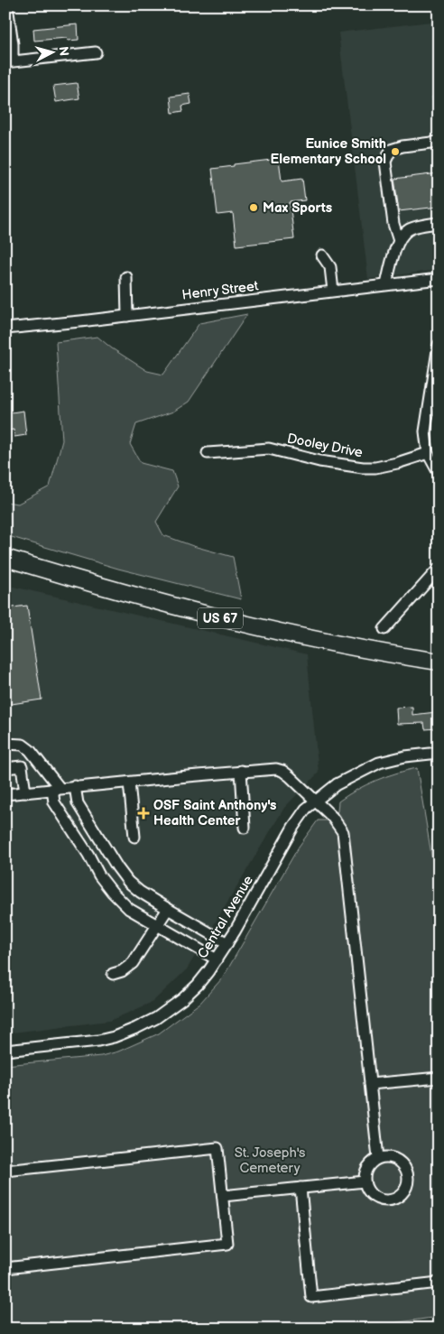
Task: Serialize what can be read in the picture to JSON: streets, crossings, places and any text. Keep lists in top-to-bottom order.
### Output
{
  "streets": {
    "highway": ["US 67"],
    "street": ["Henry Street", "Dooley Drive", "Central Avenue"]
  },
  "parks": ["St. Joseph's Cemetery"],
  "places": {
    "other": ["Eunice Smith Elementary School", "Max Sports"],
    "health": ["OSF Saint Anthony's Health Center"]
  },
  "north": "right"
}
